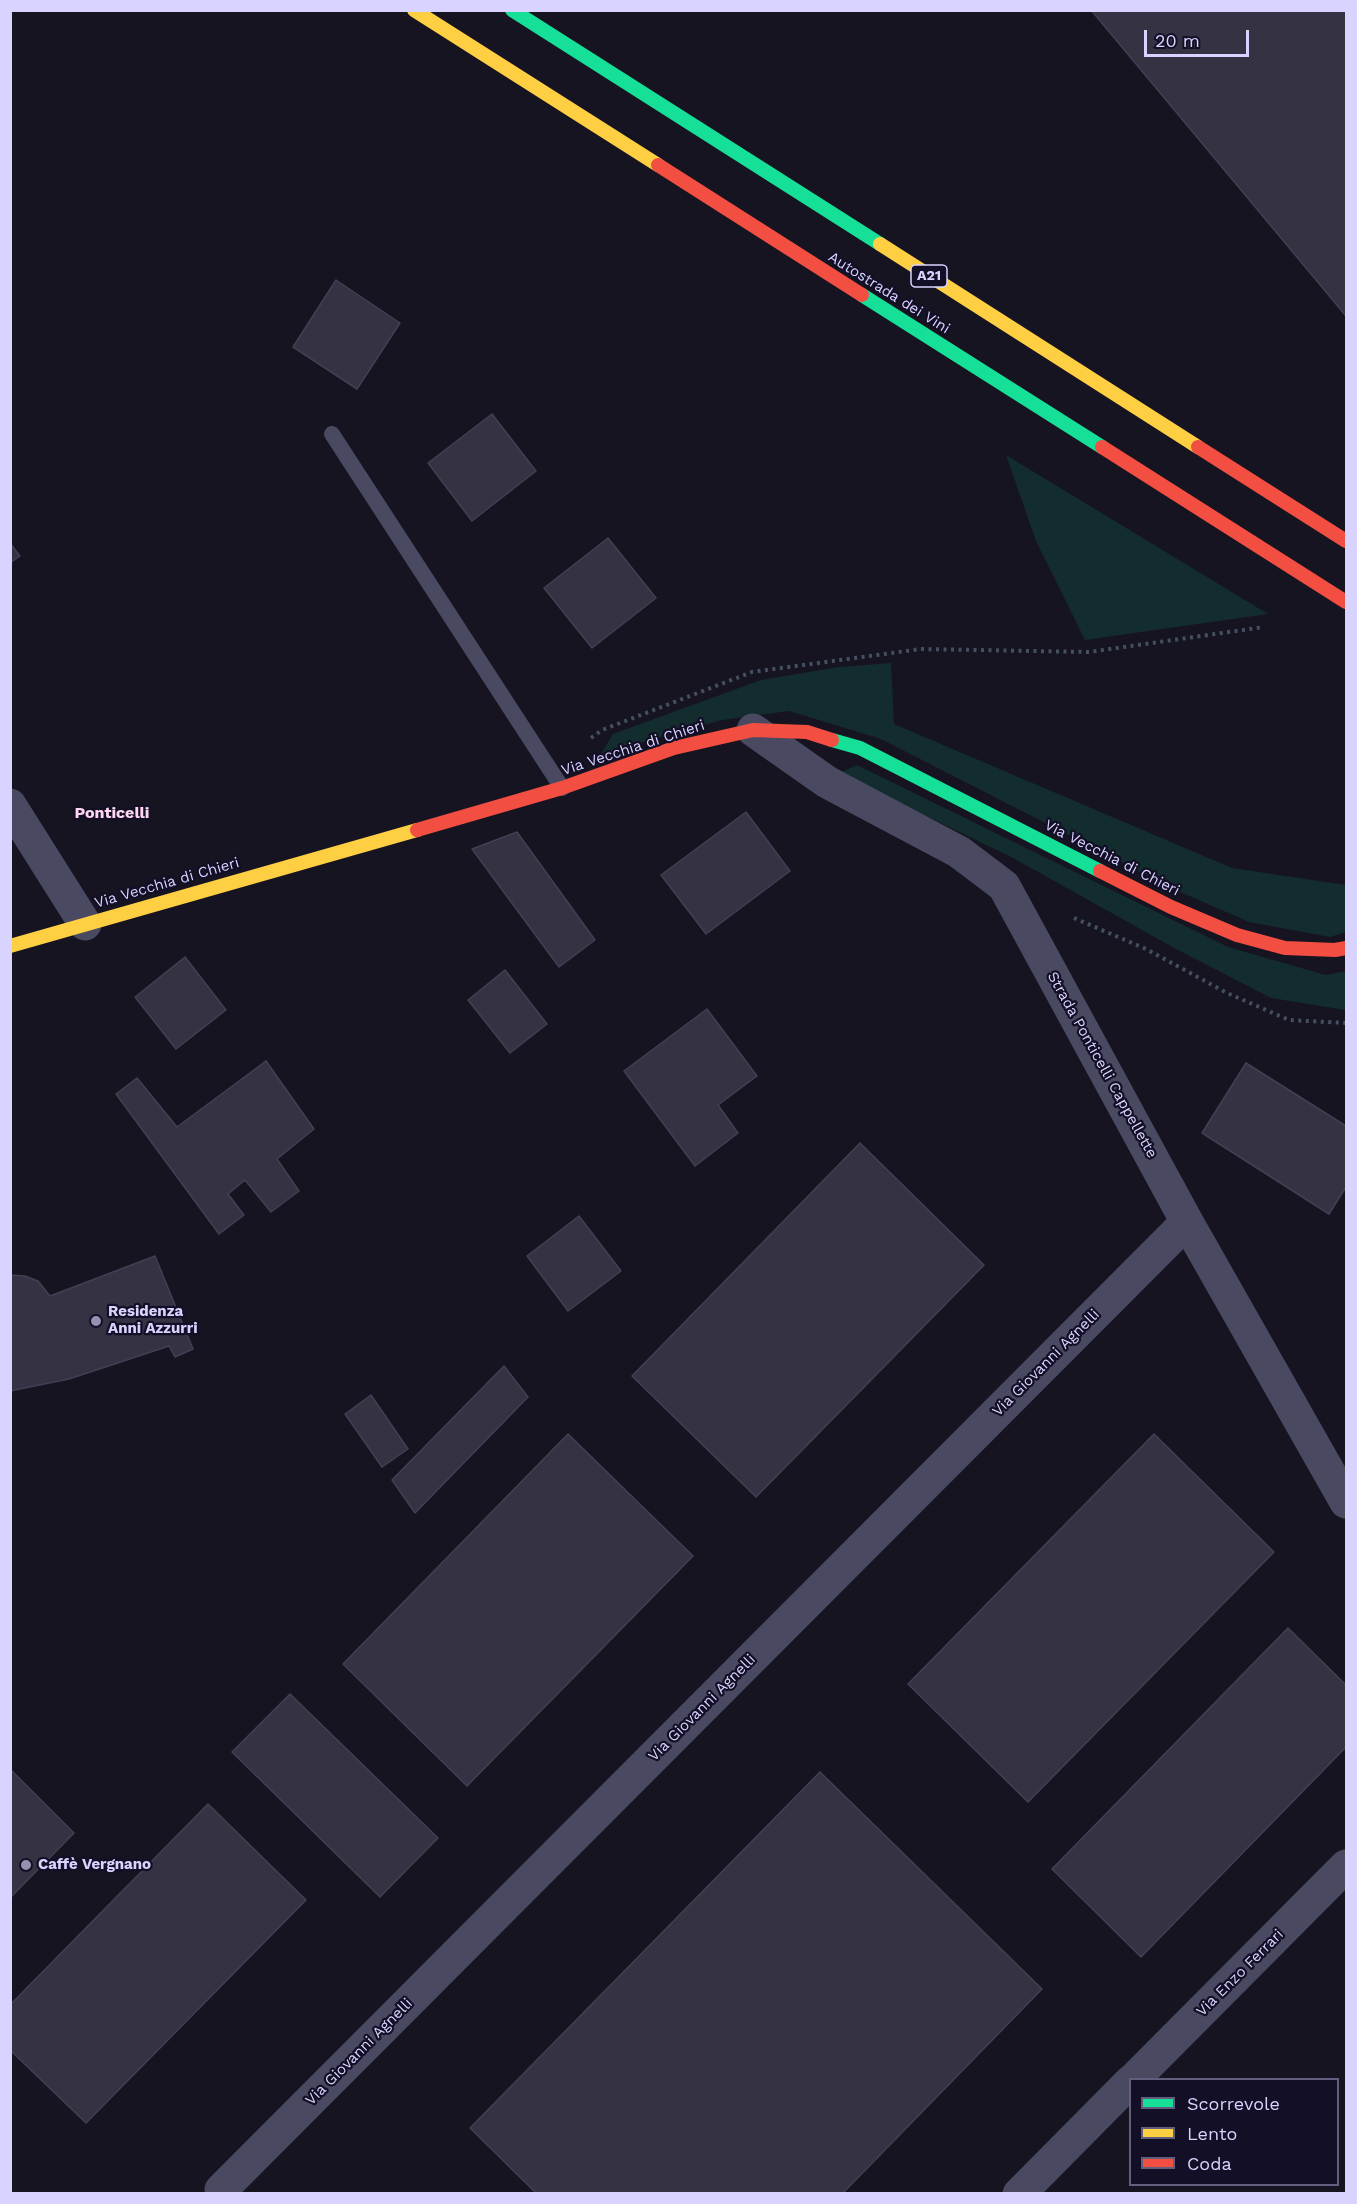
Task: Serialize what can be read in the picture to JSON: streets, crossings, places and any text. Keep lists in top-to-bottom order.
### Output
{
  "streets": {
    "main road": ["A21", "Autostrada dei Vini", "Via Vecchia di Chieri"],
    "street": ["Strada Ponticelli Cappellette", "Via Giovanni Agnelli", "Via Enzo Ferrari"]
  },
  "crossings": [
    ["Via Vecchia di Chieri", "Strada Ponticelli Cappellette"],
    ["Strada Ponticelli Cappellette", "Via Giovanni Agnelli"]
  ],
  "districts": ["Ponticelli"],
  "places": ["Residenza Anni Azzurri", "Caffè Vergnano"],
  "legend": ["Scorrevole", "Lento", "Coda"],
  "scale_bar": "20 m"
}
